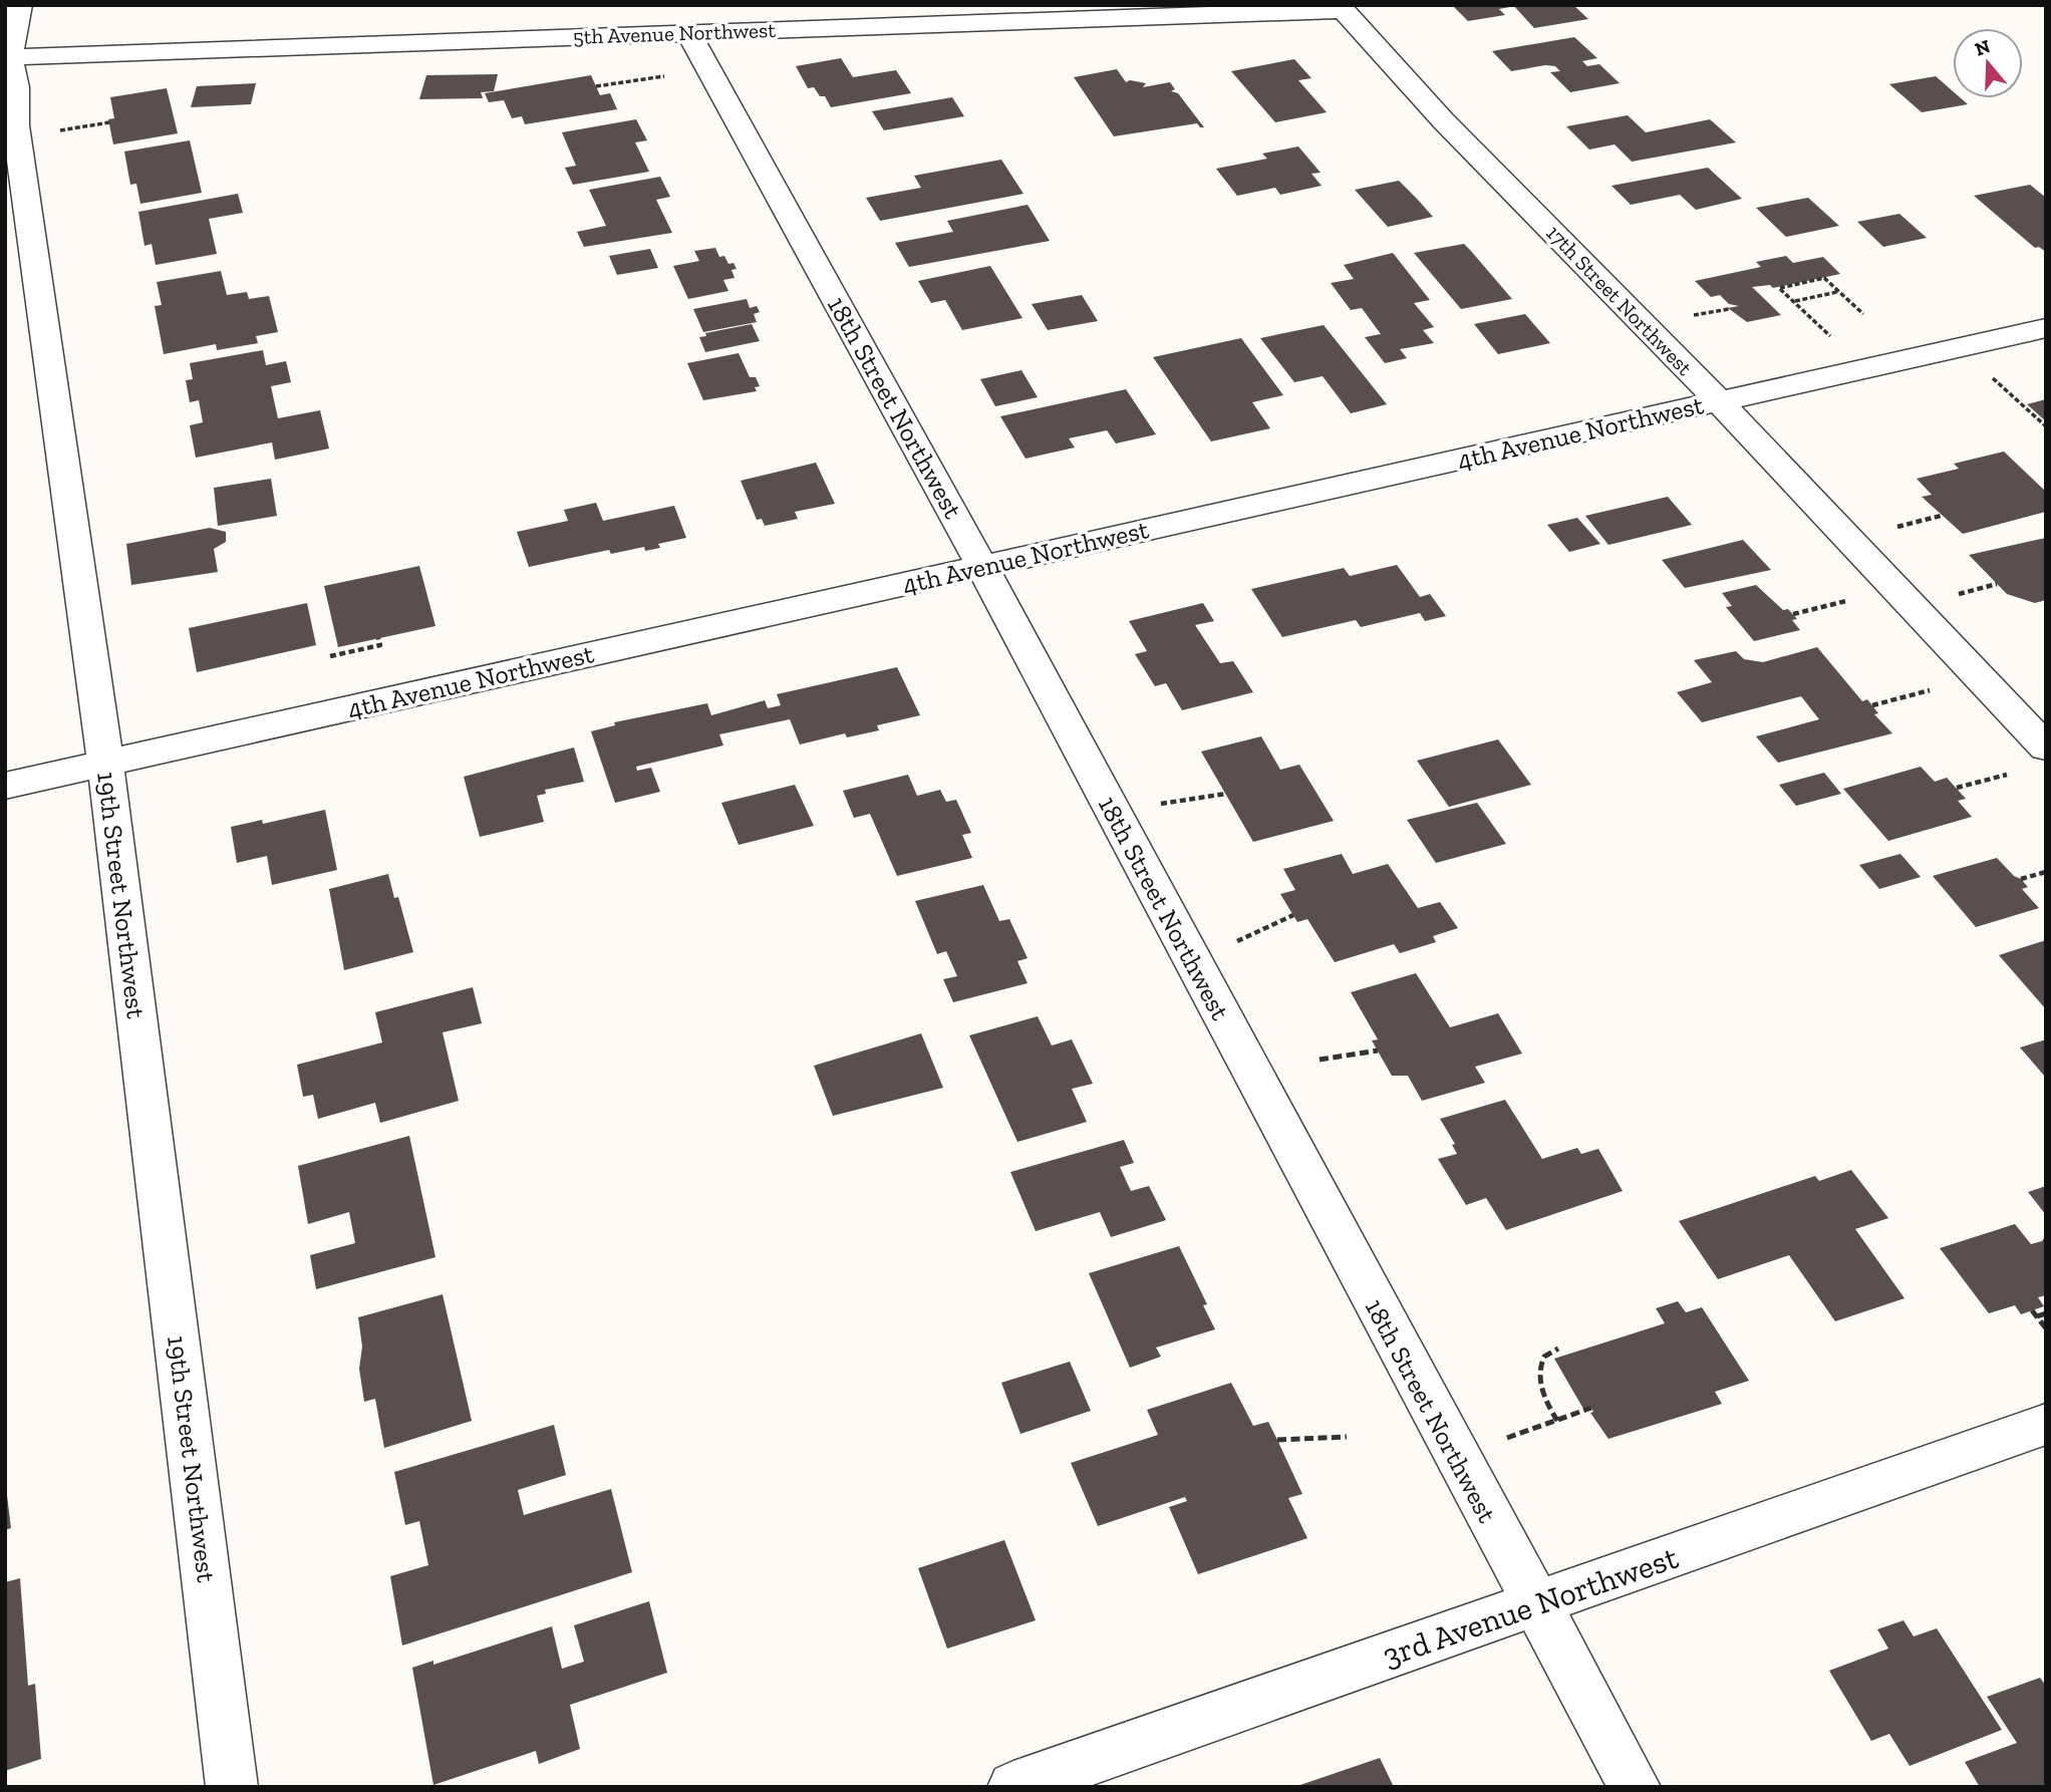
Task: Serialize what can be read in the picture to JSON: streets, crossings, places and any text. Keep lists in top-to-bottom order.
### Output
{
  "streets": {
    "street": [
      "5th Avenue Northwest",
      "17th Street Northwest",
      "18th Street Northwest",
      "4th Avenue Northwest",
      "19th Street Northwest",
      "3rd Avenue Northwest"
    ]
  },
  "crossings": [
    ["5th Avenue Northwest", "17th Street Northwest"],
    ["5th Avenue Northwest", "18th Street Northwest"],
    ["5th Avenue Northwest", "19th Street Northwest"],
    ["17th Street Northwest", "4th Avenue Northwest"],
    ["18th Street Northwest", "4th Avenue Northwest"],
    ["18th Street Northwest", "3rd Avenue Northwest"],
    ["4th Avenue Northwest", "19th Street Northwest"]
  ],
  "north": "top"
}
